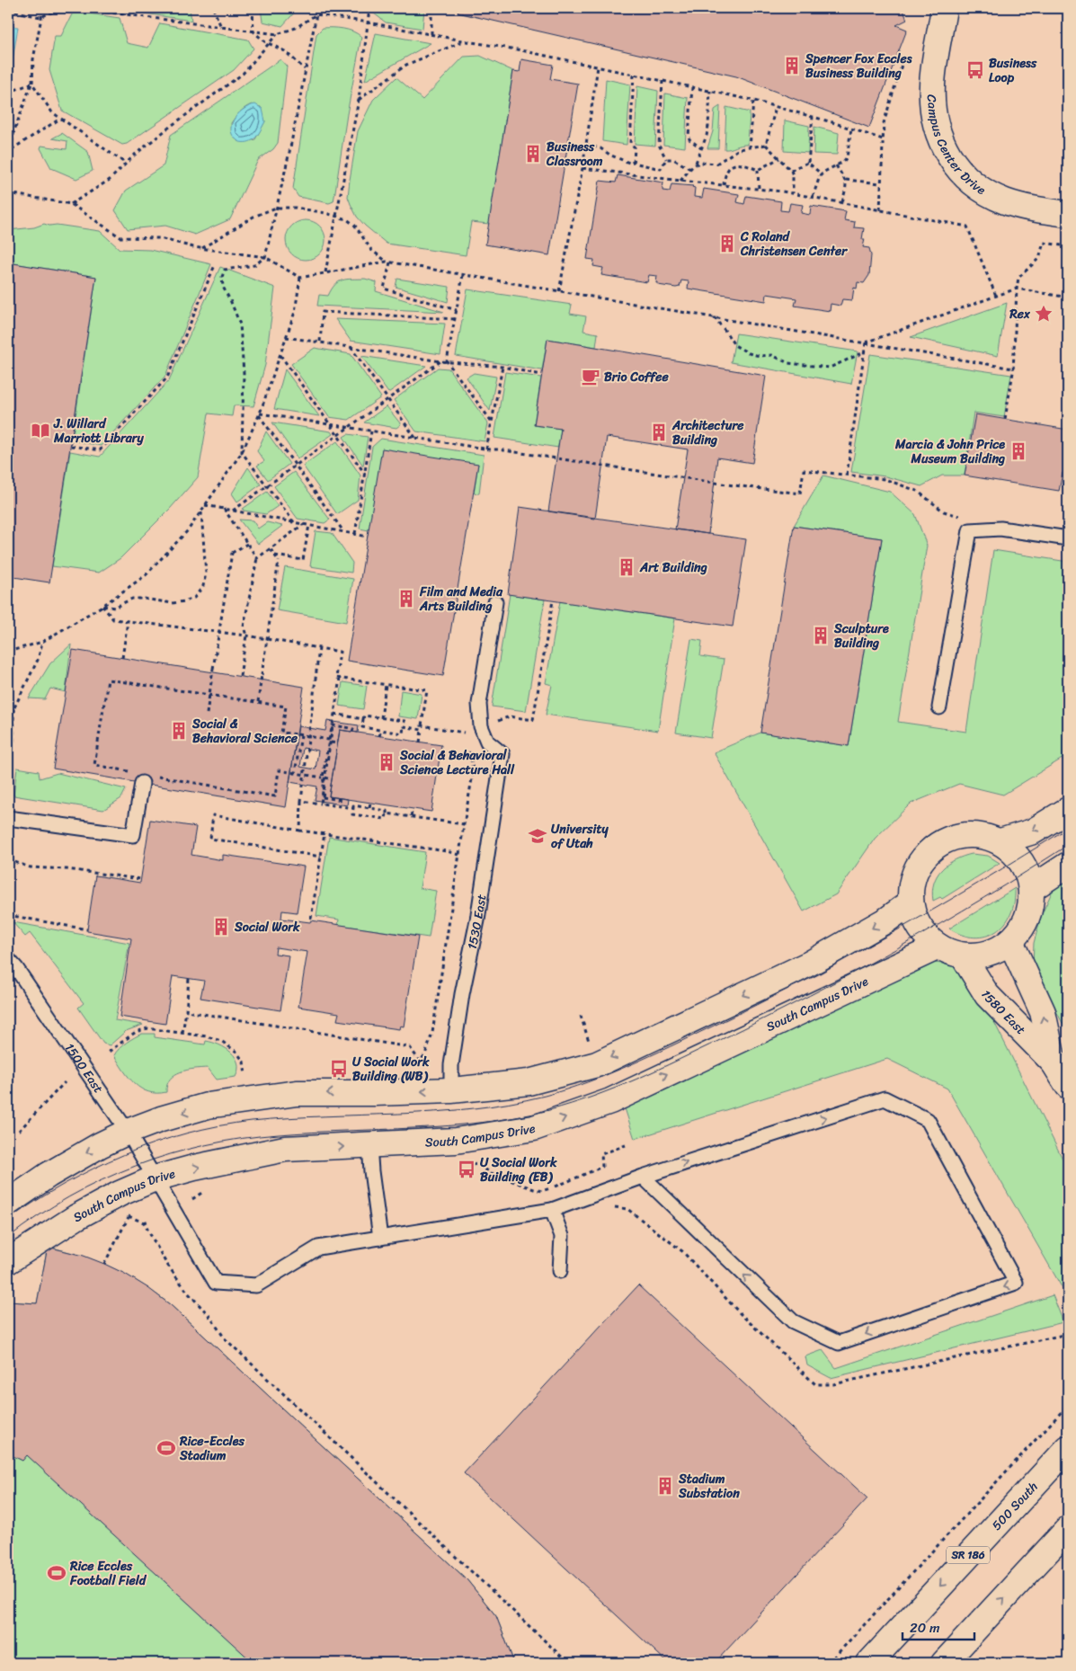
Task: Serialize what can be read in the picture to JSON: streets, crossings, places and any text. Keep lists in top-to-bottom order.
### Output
{
  "streets": {
    "street": [
      "Campus Center Drive",
      "South Campus Drive",
      "1580 East",
      "500 South",
      "SR 186"
    ],
    "lane": ["1530 East", "1500 East"]
  },
  "crossings": [
    ["South Campus Drive", "1580 East"],
    ["South Campus Drive", "1500 East"]
  ],
  "places": {
    "building": [
      "Spencer Fox Eccles Business Building",
      "Business Classroom",
      "C Roland Christensen Center",
      "Architecture Building",
      "Marcia & John Price Museum Building",
      "Art Building",
      "Film and Media Arts Building",
      "Sculpture Building",
      "Social & Behavioral Science",
      "Social & Behavioral Science Lecture Hall",
      "Social Work",
      "Stadium Substation"
    ],
    "bus stop": ["Business Loop", "U Social Work Building (WB)", "U Social Work Building (EB)"],
    "place": ["Rex"],
    "cafe": ["Brio Coffee"],
    "library": ["J. Willard Marriott Library"],
    "school or university": ["University of Utah"],
    "sports": ["Rice-Eccles Stadium", "Rice Eccles Football Field"]
  },
  "scale_bar": "20 m"
}
